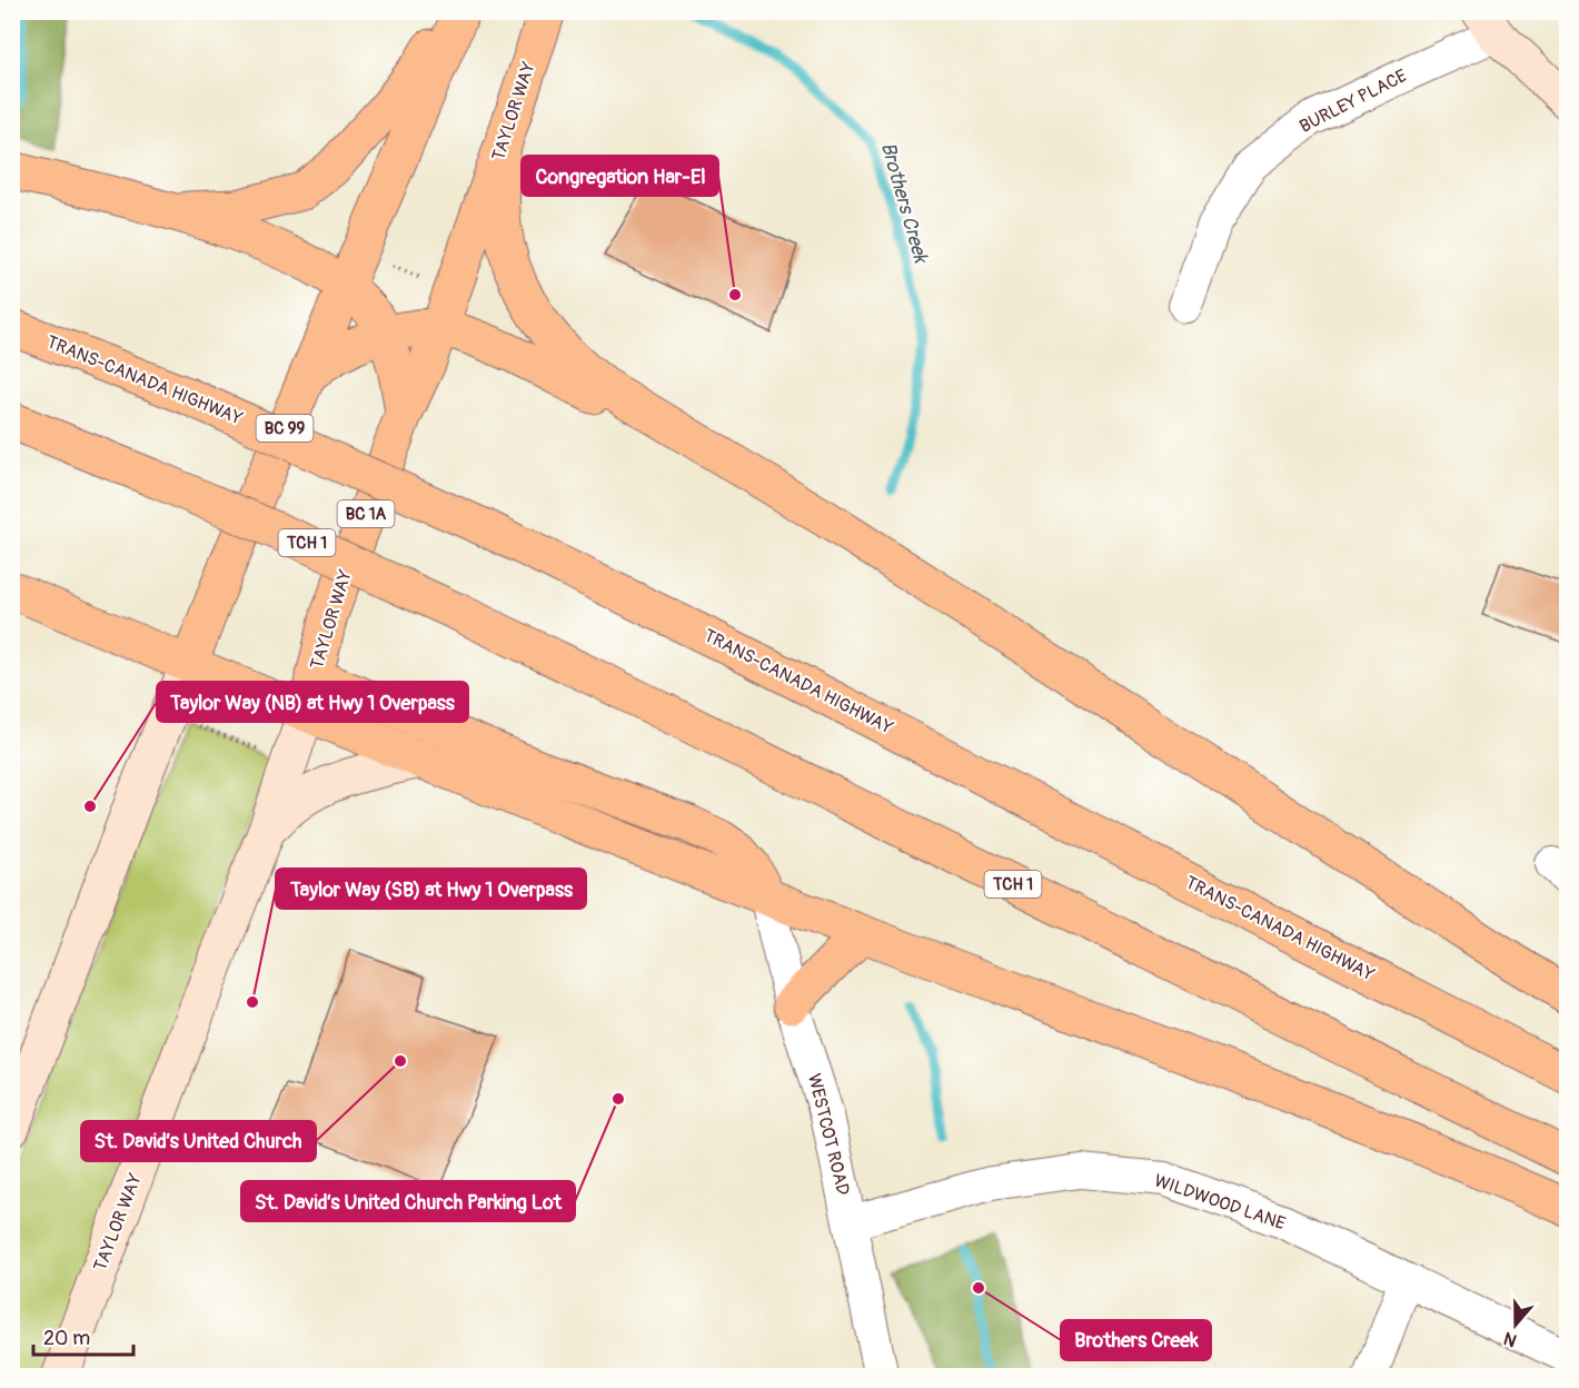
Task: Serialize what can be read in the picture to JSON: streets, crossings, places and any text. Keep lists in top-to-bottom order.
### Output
{
  "streets": {
    "highway": [
      "TAYLOR WAY",
      "TRANS-CANADA HIGHWAY",
      "BC 99",
      "BC 1A",
      "TCH 1"
    ],
    "street": ["BURLEY PLACE", "WESTCOT ROAD", "WILDWOOD LANE"]
  },
  "crossings": [
    ["WESTCOT ROAD", "WILDWOOD LANE"]
  ],
  "water": ["Brothers Creek"],
  "places": [
    "Congregation Har-El",
    "Taylor Way (NB) at Hwy 1 Overpass",
    "Taylor Way (SB) at Hwy 1 Overpass",
    "St. David’s United Church",
    "St. David’s United Church Parking Lot",
    "Brothers Creek"
  ],
  "scale_bar": "20 m",
  "north": "bottom"
}
